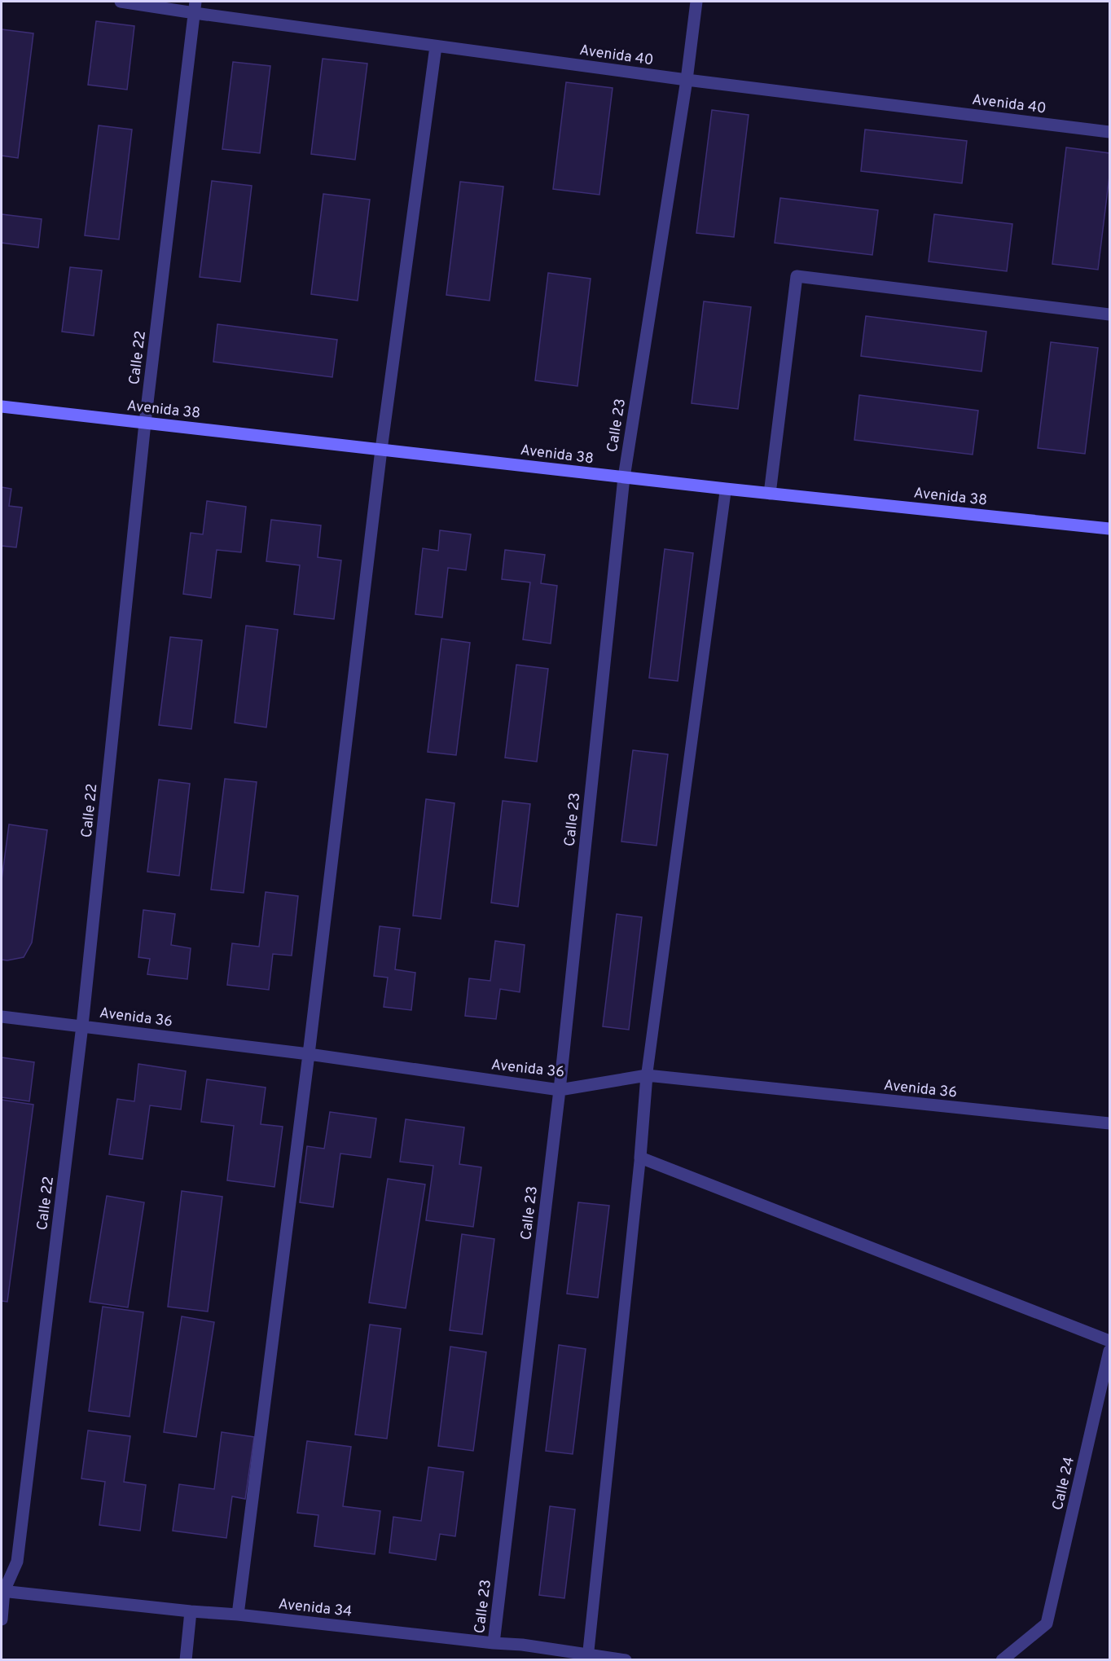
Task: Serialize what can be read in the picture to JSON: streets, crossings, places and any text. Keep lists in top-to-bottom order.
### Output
{
  "streets": {
    "street": [
      "Avenida 40",
      "Calle 22",
      "Avenida 38",
      "Calle 23",
      "Avenida 36",
      "Calle 24",
      "Avenida 34"
    ]
  },
  "crossings": [
    ["Avenida 40", "Calle 22"],
    ["Avenida 40", "Calle 23"],
    ["Calle 22", "Avenida 38"],
    ["Calle 22", "Avenida 36"],
    ["Calle 22", "Avenida 34"],
    ["Avenida 38", "Calle 23"],
    ["Calle 23", "Avenida 36"],
    ["Calle 23", "Avenida 34"]
  ]
}
